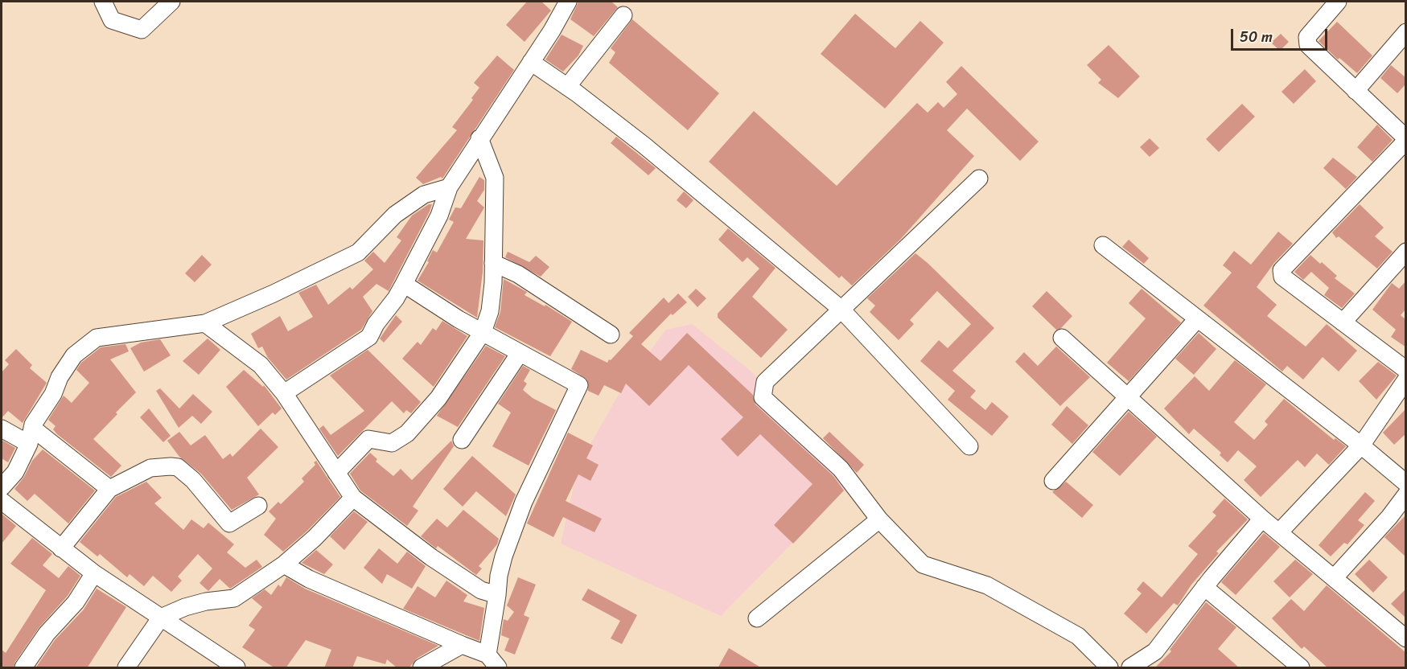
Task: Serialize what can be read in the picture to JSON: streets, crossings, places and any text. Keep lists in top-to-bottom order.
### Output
{
  "scale_bar": "50 m"
}
